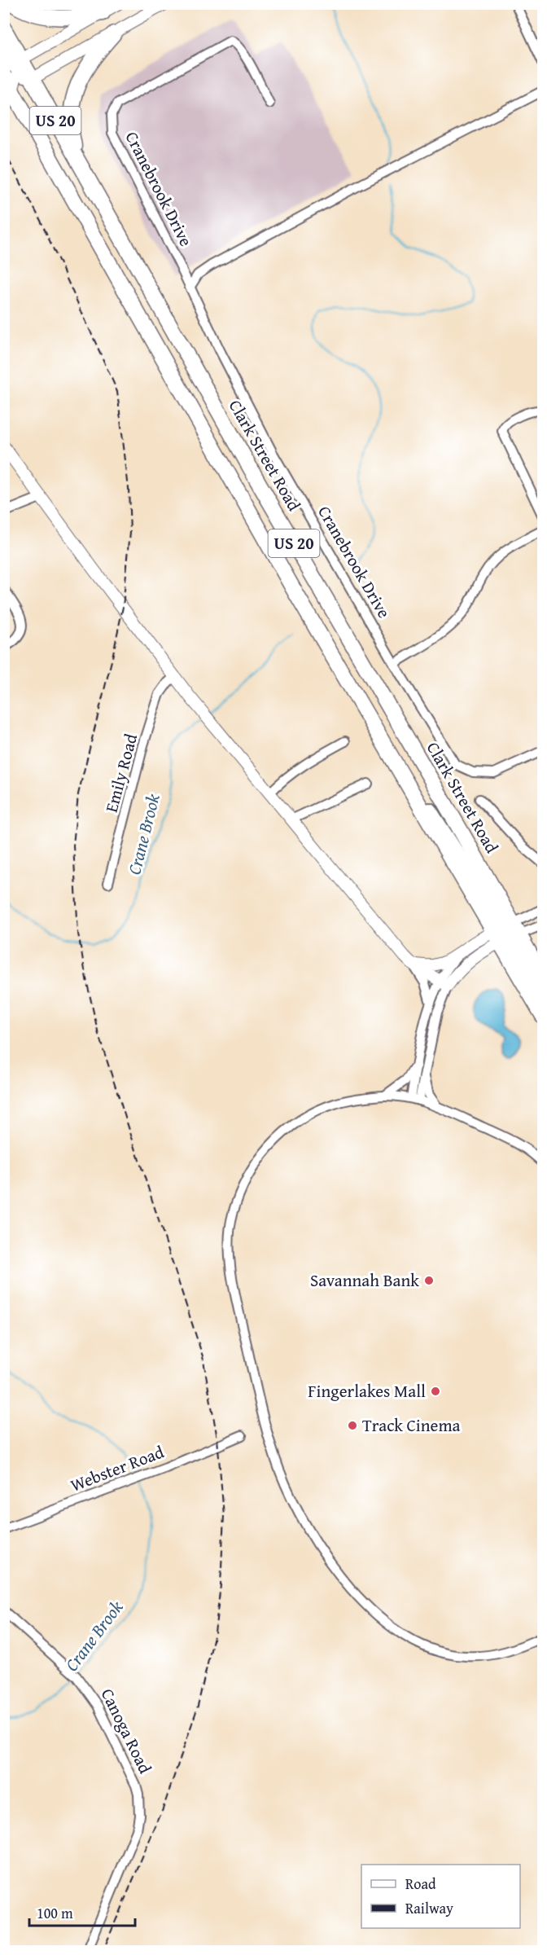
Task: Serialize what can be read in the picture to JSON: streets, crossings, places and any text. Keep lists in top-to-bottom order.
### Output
{
  "streets": {
    "highway": ["US 20", "Clark Street Road"],
    "street": [
      "Cranebrook Drive",
      "Emily Road",
      "Webster Road",
      "Canoga Road"
    ]
  },
  "crossings": [
    ["US 20", "Clark Street Road"]
  ],
  "water": ["Crane Brook"],
  "places": ["Savannah Bank", "Fingerlakes Mall", "Track Cinema"],
  "legend": ["Road", "Railway"],
  "scale_bar": "100 m"
}
